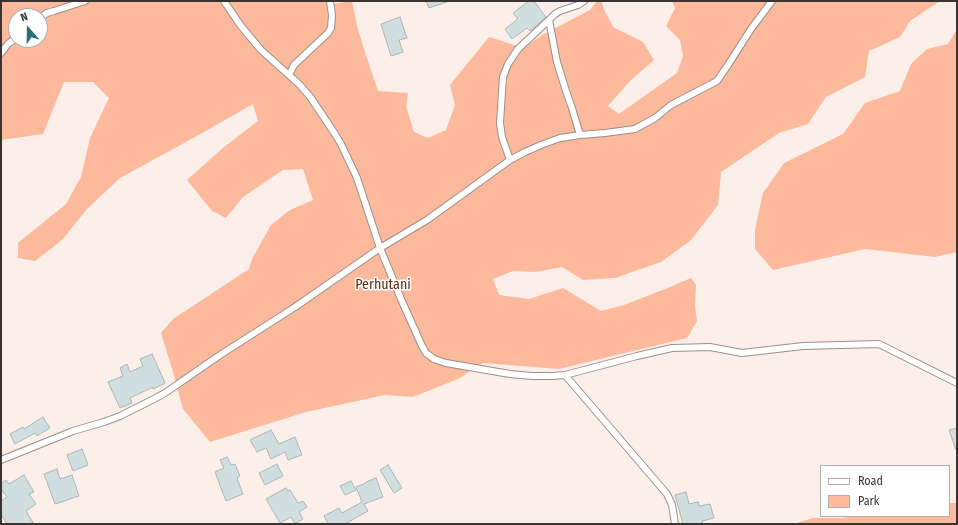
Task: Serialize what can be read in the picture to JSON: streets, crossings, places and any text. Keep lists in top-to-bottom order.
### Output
{
  "parks": ["Perhutani"],
  "legend": ["Road", "Park"],
  "north": "top"
}
